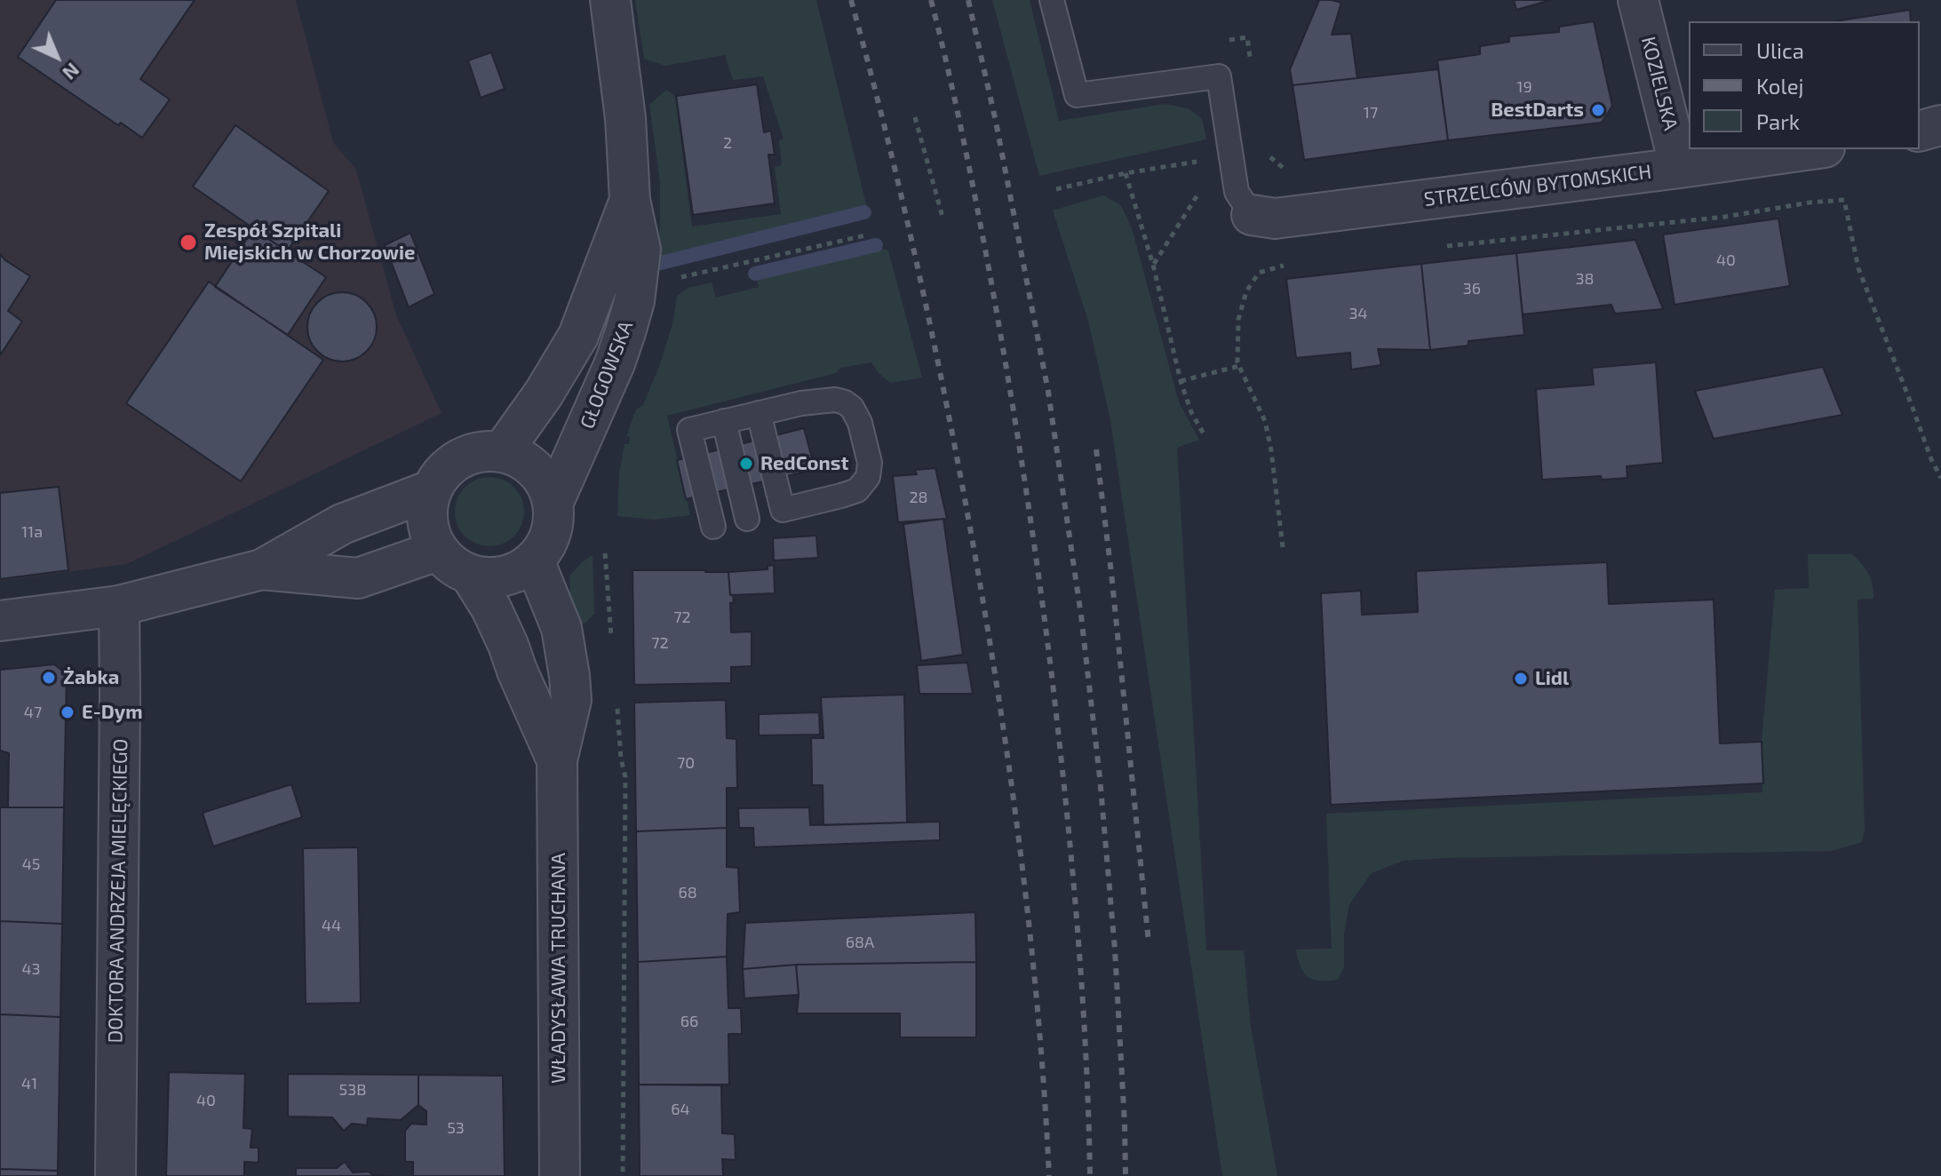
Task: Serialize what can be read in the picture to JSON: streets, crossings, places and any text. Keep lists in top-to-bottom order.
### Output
{
  "streets": {
    "street": [
      "KOZIELSKA",
      "STRZELCÓW BYTOMSKICH",
      "GŁOGOWSKA",
      "DOKTORA ANDRZEJA MIELĘCKIEGO",
      "WŁADYSŁAWA TRUCHANA"
    ]
  },
  "crossings": [
    ["KOZIELSKA", "STRZELCÓW BYTOMSKICH"],
    ["GŁOGOWSKA", "WŁADYSŁAWA TRUCHANA"]
  ],
  "places": [
    "BestDarts",
    "Zespół Szpitali Miejskich w Chorzowie",
    "RedConst",
    "Żabka",
    "Lidl",
    "E-Dym"
  ],
  "house_numbers": [
    "19",
    "17",
    "2",
    "40",
    "38",
    "36",
    "34",
    "28",
    "11a",
    "72",
    "72",
    "47",
    "70",
    "45",
    "68",
    "44",
    "68A",
    "43",
    "66",
    "41",
    "53B",
    "40",
    "64",
    "53"
  ],
  "legend": ["Ulica", "Kolej", "Park"],
  "north": "bottom right"
}
